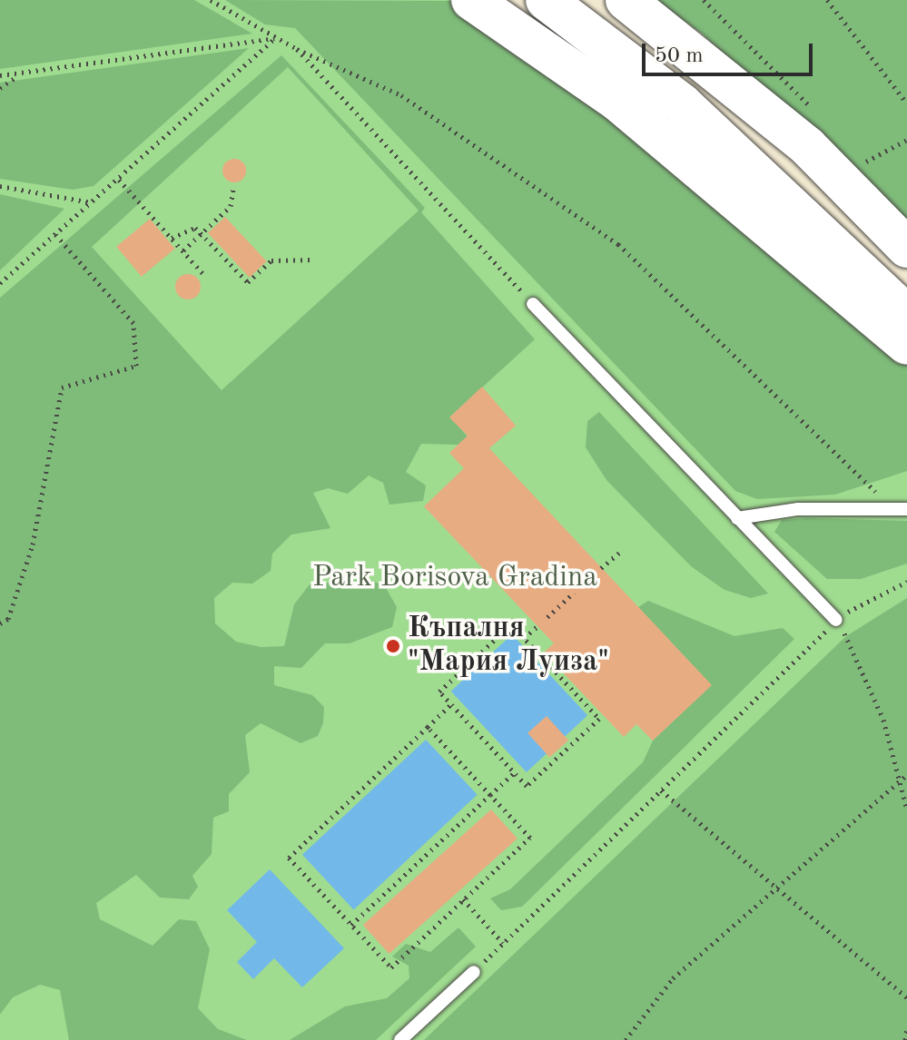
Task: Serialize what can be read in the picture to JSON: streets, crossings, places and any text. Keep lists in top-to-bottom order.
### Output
{
  "parks": ["Park Borisova Gradina"],
  "places": ["Къпалня \"Мария Луиза\""],
  "scale_bar": "50 m"
}
